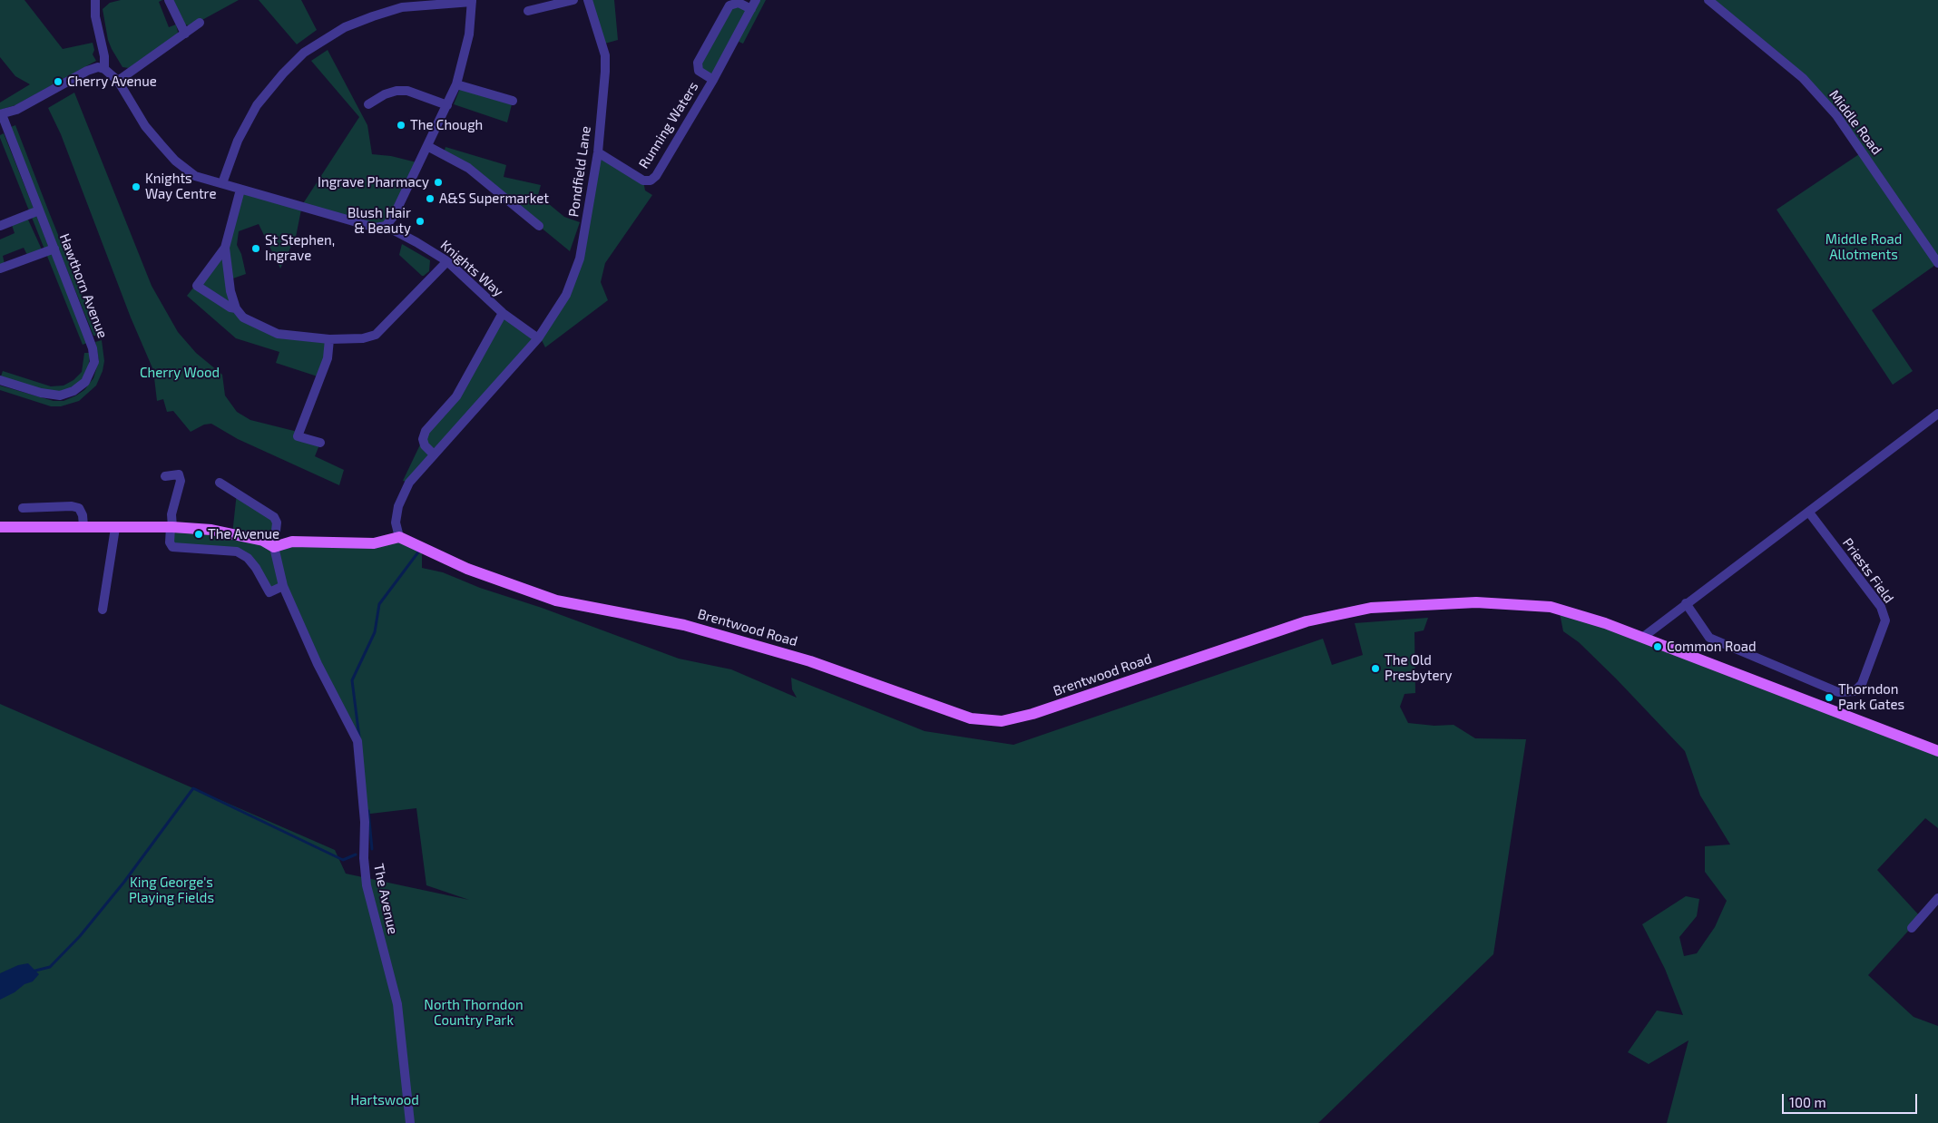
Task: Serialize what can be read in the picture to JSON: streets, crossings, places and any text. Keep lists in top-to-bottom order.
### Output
{
  "streets": {
    "main road": ["Brentwood Road"],
    "street": [
      "Middle Road",
      "Running Waters",
      "Pondfield Lane",
      "Knights Way",
      "Hawthorn Avenue",
      "Priests Field",
      "The Avenue"
    ]
  },
  "crossings": [
    ["Running Waters", "Pondfield Lane"],
    ["Pondfield Lane", "Knights Way"]
  ],
  "parks": [
    "Middle Road Allotments",
    "Cherry Wood",
    "King George's Playing Fields",
    "North Thorndon Country Park",
    "Hartswood"
  ],
  "places": [
    "Cherry Avenue",
    "The Chough",
    "Ingrave Pharmacy",
    "Knights Way Centre",
    "A&S Supermarket",
    "Blush Hair & Beauty",
    "St Stephen, Ingrave",
    "The Avenue",
    "Common Road",
    "The Old Presbytery",
    "Thorndon Park Gates"
  ],
  "scale_bar": "100 m"
}
